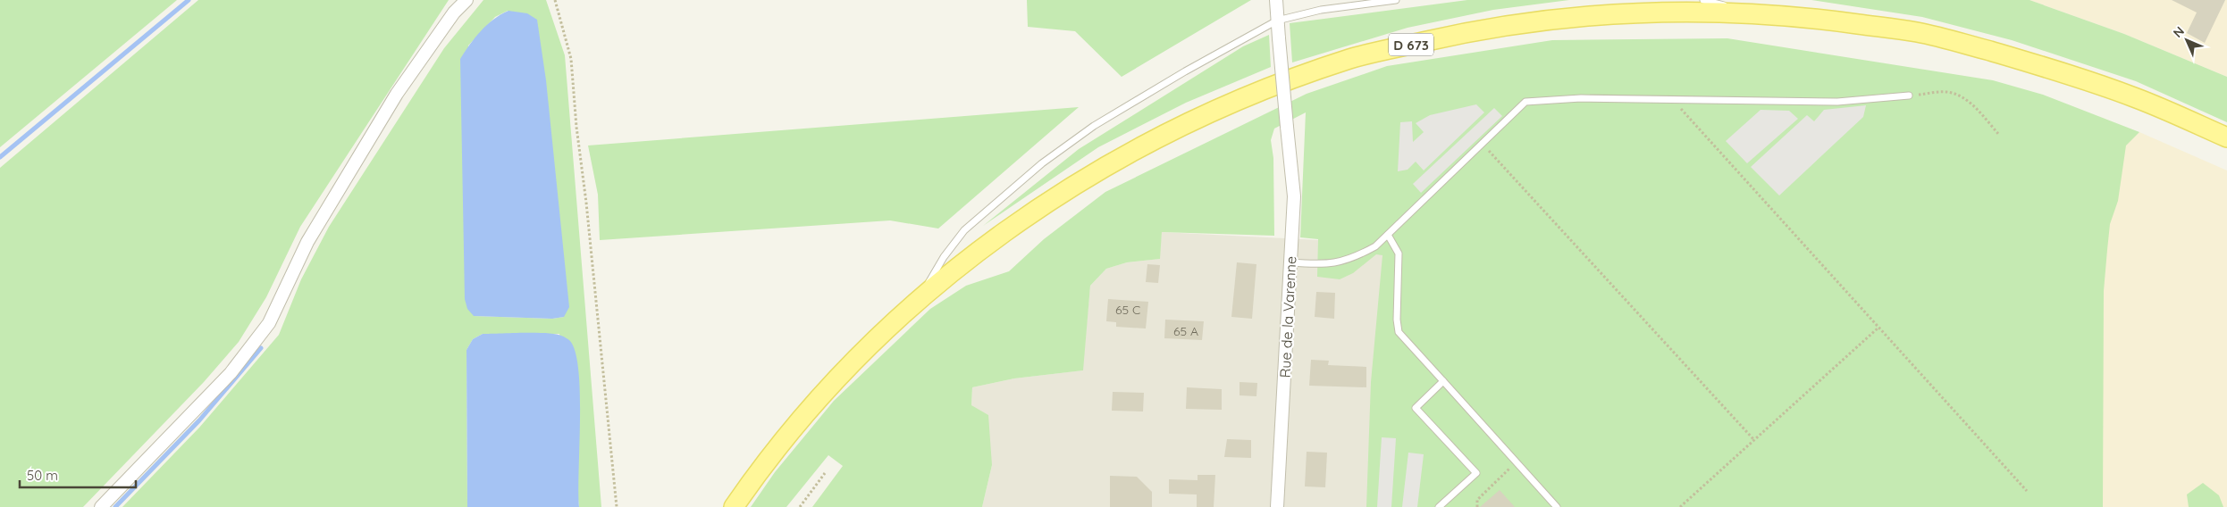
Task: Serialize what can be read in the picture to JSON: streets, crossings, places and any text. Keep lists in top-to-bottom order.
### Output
{
  "streets": {
    "main road": ["D 673"],
    "street": ["Rue de la Varenne"]
  },
  "house_numbers": ["65 C", "65 A"],
  "scale_bar": "50 m",
  "north": "top left"
}
